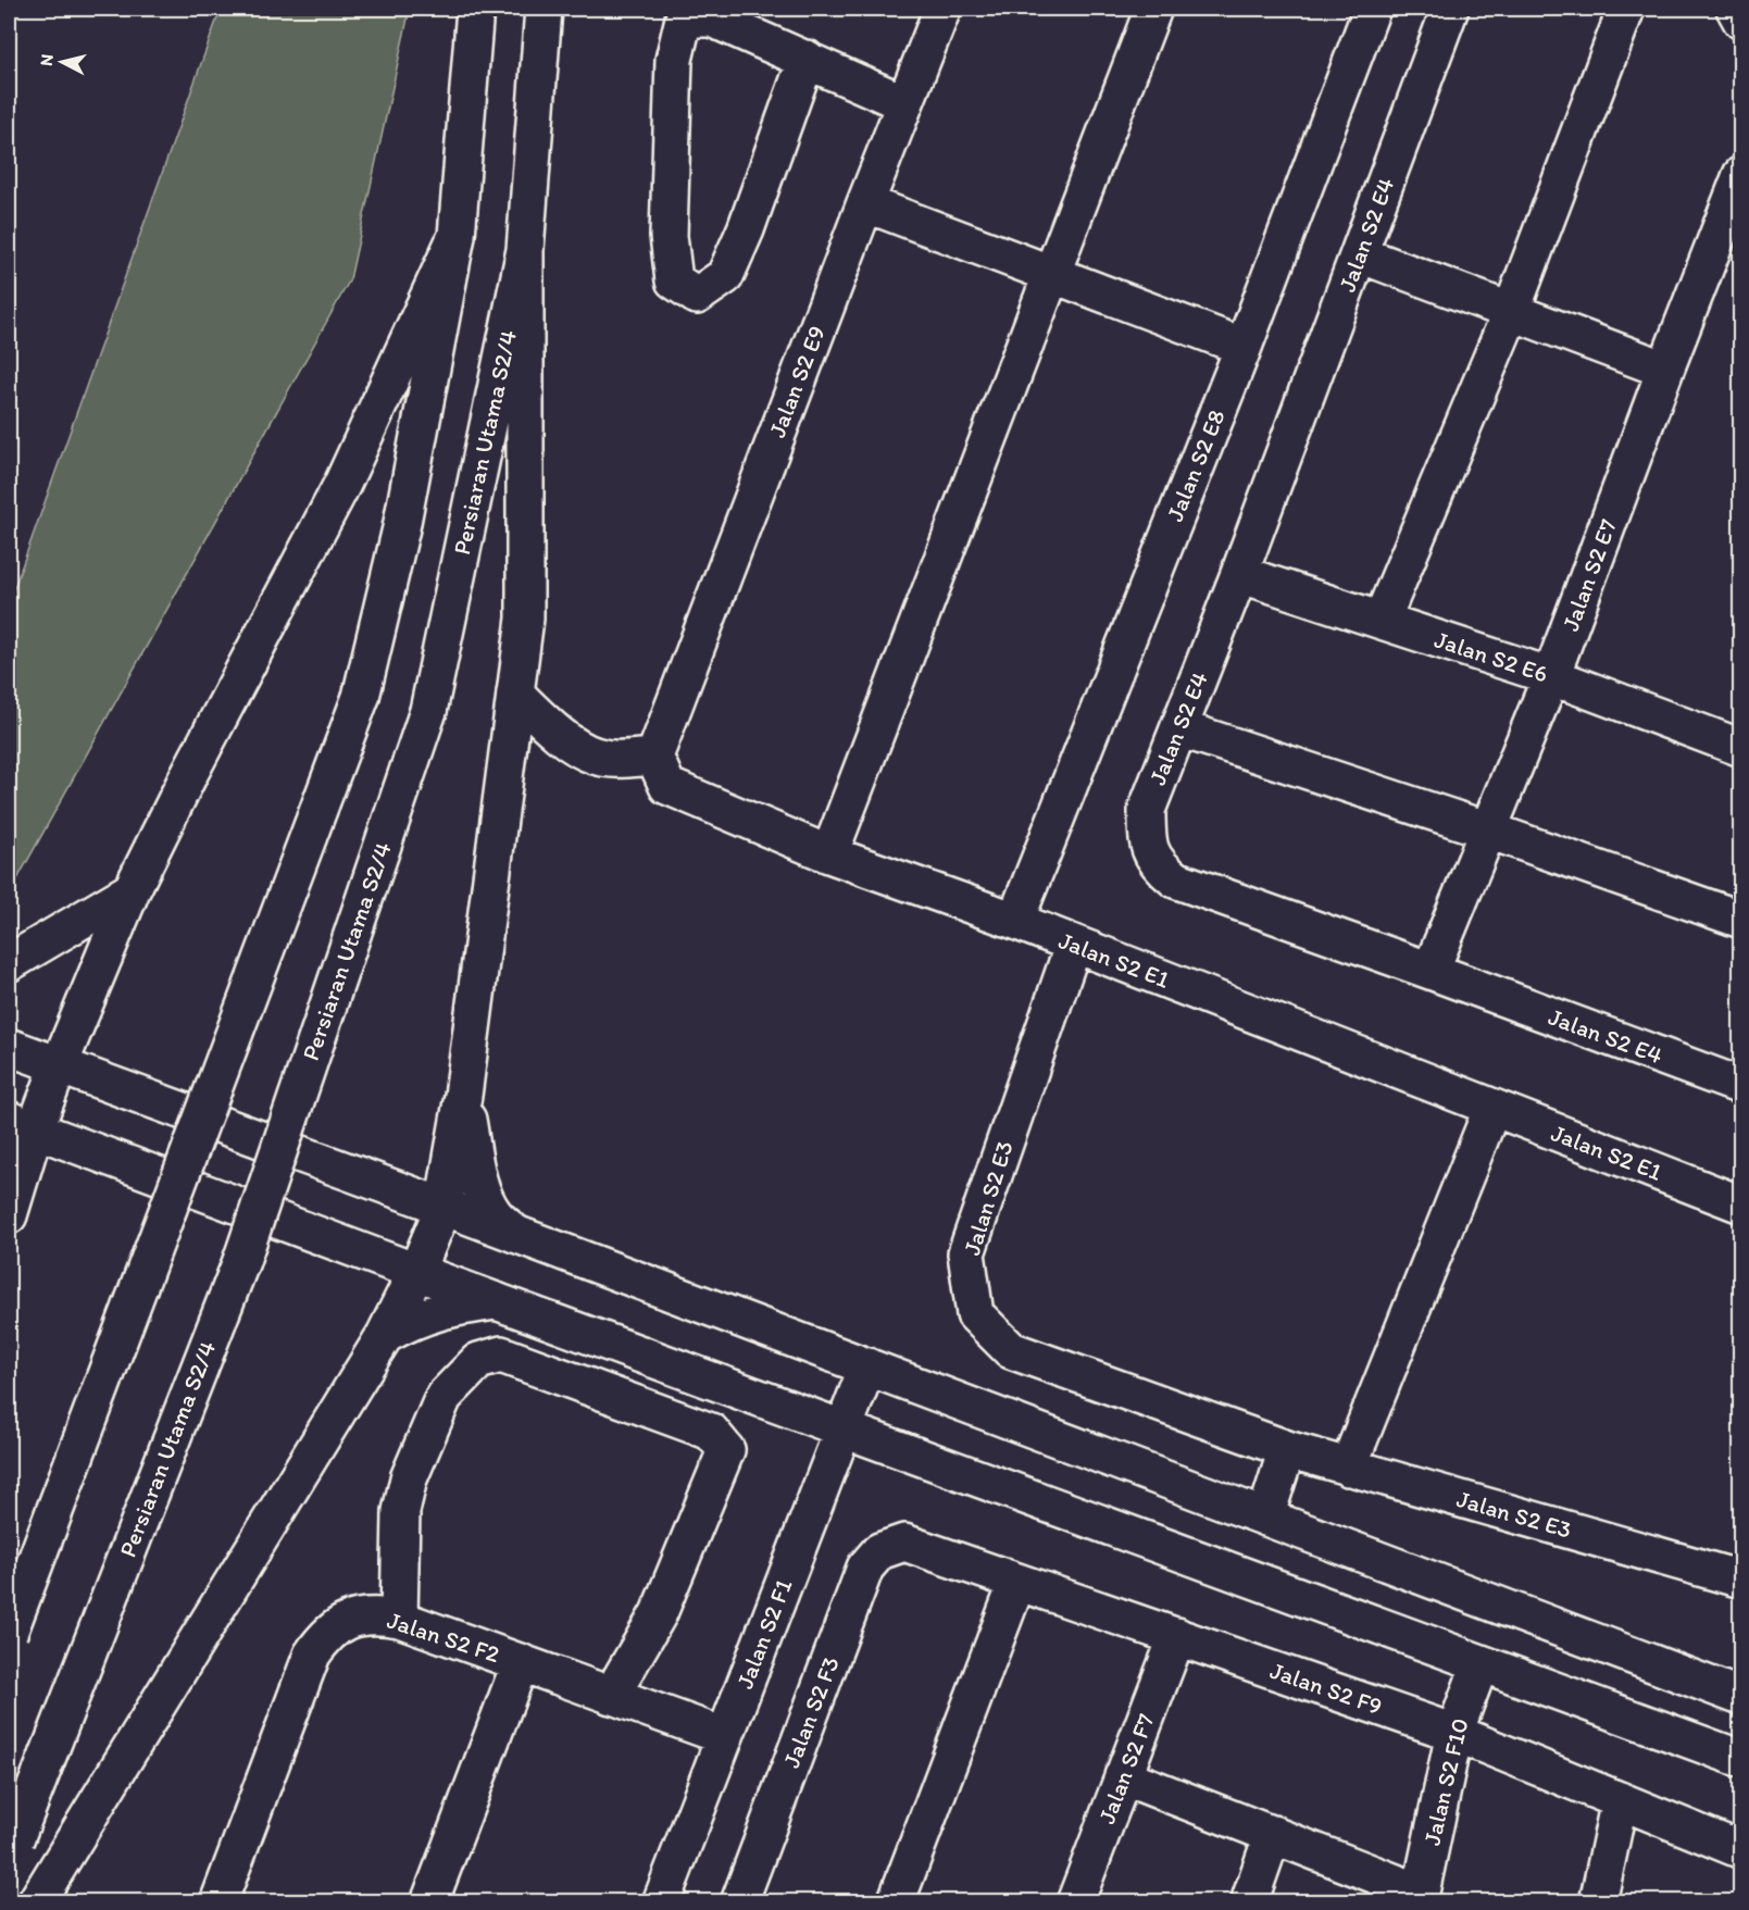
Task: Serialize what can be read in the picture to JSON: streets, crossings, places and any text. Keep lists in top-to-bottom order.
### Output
{
  "streets": {
    "street": [
      "Jalan S2 E4",
      "Jalan S2 E9",
      "Persiaran Utama S2/4",
      "Jalan S2 E8",
      "Jalan S2 E7",
      "Jalan S2 E6",
      "Jalan S2 E1",
      "Jalan S2 E3",
      "Jalan S2 F1",
      "Jalan S2 F2",
      "Jalan S2 F9",
      "Jalan S2 F3",
      "Jalan S2 F7",
      "Jalan S2 F10"
    ]
  },
  "crossings": [
    ["Jalan S2 E4", "Jalan S2 E7"],
    ["Jalan S2 E4", "Jalan S2 E6"],
    ["Jalan S2 E9", "Jalan S2 E1"],
    ["Jalan S2 E8", "Jalan S2 E1"],
    ["Jalan S2 E7", "Jalan S2 E6"],
    ["Jalan S2 E1", "Jalan S2 E3"],
    ["Jalan S2 F1", "Jalan S2 F2"],
    ["Jalan S2 F9", "Jalan S2 F3"],
    ["Jalan S2 F9", "Jalan S2 F7"],
    ["Jalan S2 F9", "Jalan S2 F10"]
  ],
  "north": "left"
}
